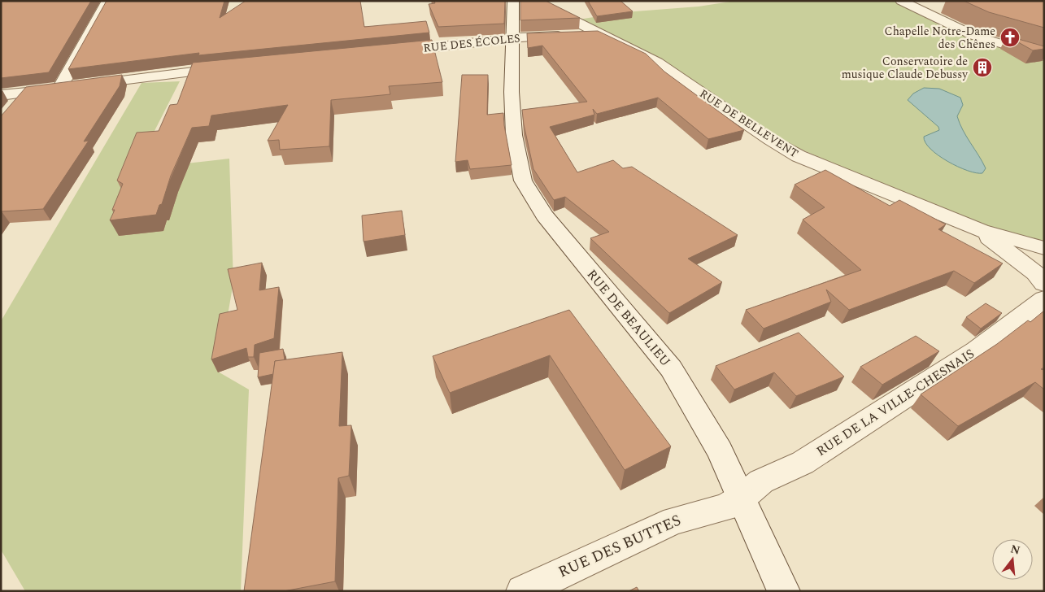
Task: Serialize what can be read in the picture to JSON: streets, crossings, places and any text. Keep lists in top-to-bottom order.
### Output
{
  "streets": {
    "street": [
      "RUE DES ÉCOLES",
      "RUE DE BELLEVENT",
      "RUE DE BEAULIEU",
      "RUE DE LA VILLE-CHESNAIS",
      "RUE DES BUTTES"
    ]
  },
  "crossings": [
    ["RUE DES ÉCOLES", "RUE DE BELLEVENT"],
    ["RUE DES ÉCOLES", "RUE DE BEAULIEU"],
    ["RUE DE BEAULIEU", "RUE DE LA VILLE-CHESNAIS"],
    ["RUE DE BEAULIEU", "RUE DES BUTTES"],
    ["RUE DE LA VILLE-CHESNAIS", "RUE DES BUTTES"]
  ],
  "places": {
    "church": ["Chapelle Notre-Dame des Chênes"],
    "building": ["Conservatoire de musique Claude Debussy"]
  },
  "north": "top"
}
